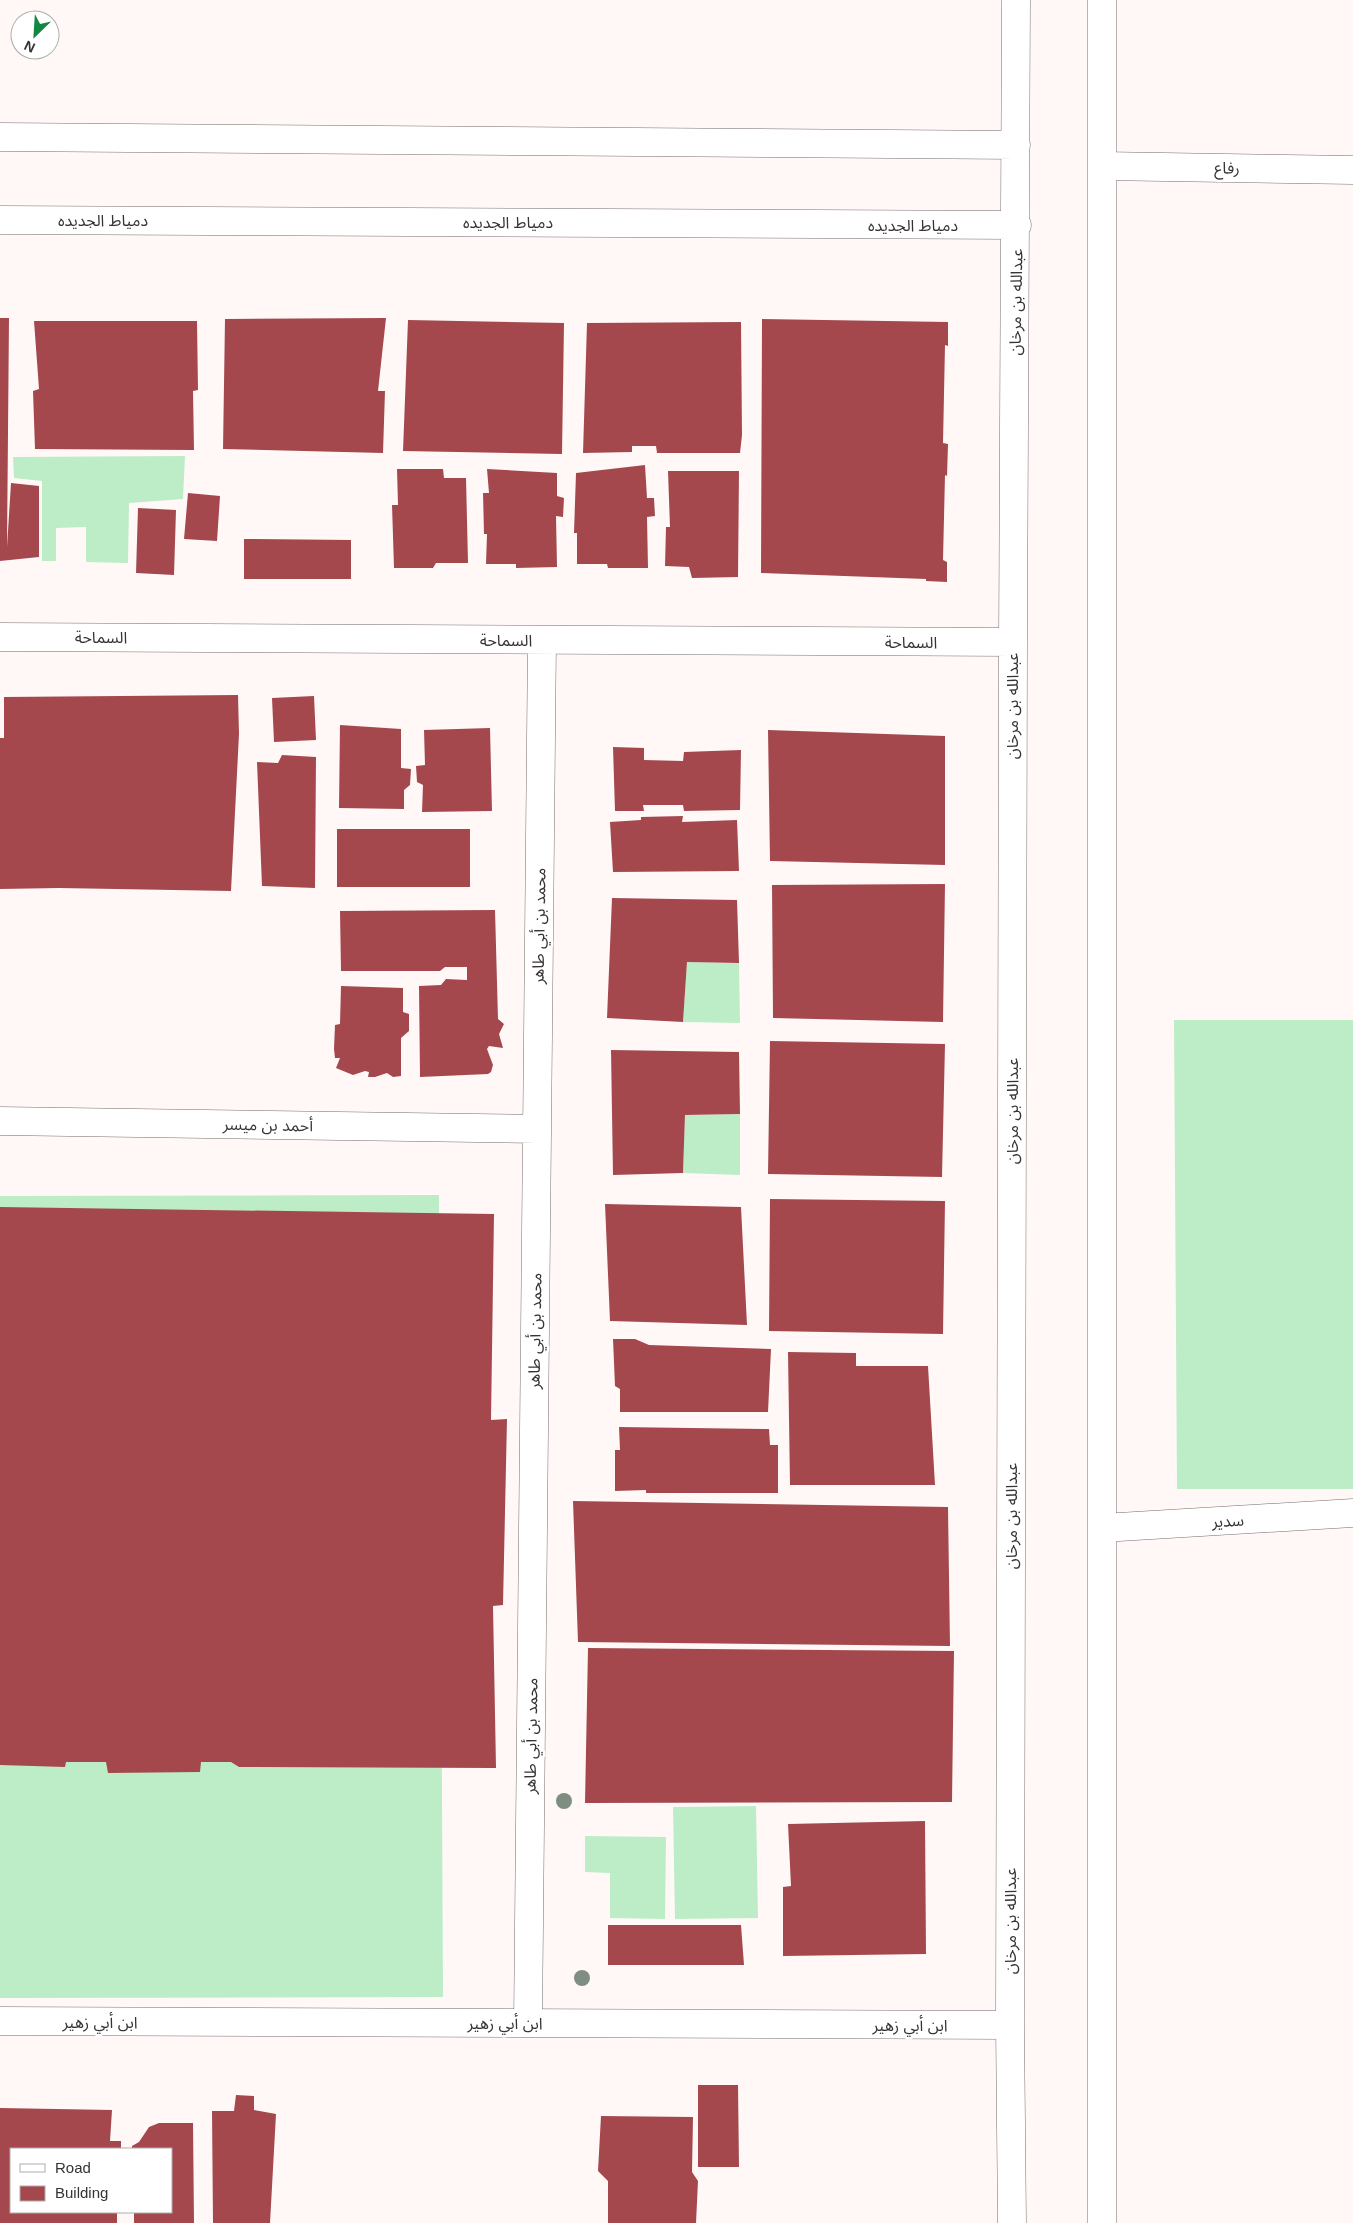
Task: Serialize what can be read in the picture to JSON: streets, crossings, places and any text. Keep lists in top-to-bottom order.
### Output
{
  "streets": {
    "street": [
      "رفاع",
      "دمياط الجديده",
      "عبدالله بن مرخان",
      "السماحة",
      "محمد بن أبي طاهر",
      "أحمد بن ميسر",
      "سدير",
      "ابن أبي زهير"
    ]
  },
  "crossings": [
    ["دمياط الجديده", "عبدالله بن مرخان"],
    ["عبدالله بن مرخان", "السماحة"],
    ["عبدالله بن مرخان", "ابن أبي زهير"],
    ["السماحة", "محمد بن أبي طاهر"],
    ["محمد بن أبي طاهر", "أحمد بن ميسر"],
    ["محمد بن أبي طاهر", "ابن أبي زهير"]
  ],
  "legend": ["Road", "Building"],
  "north": "bottom left"
}
